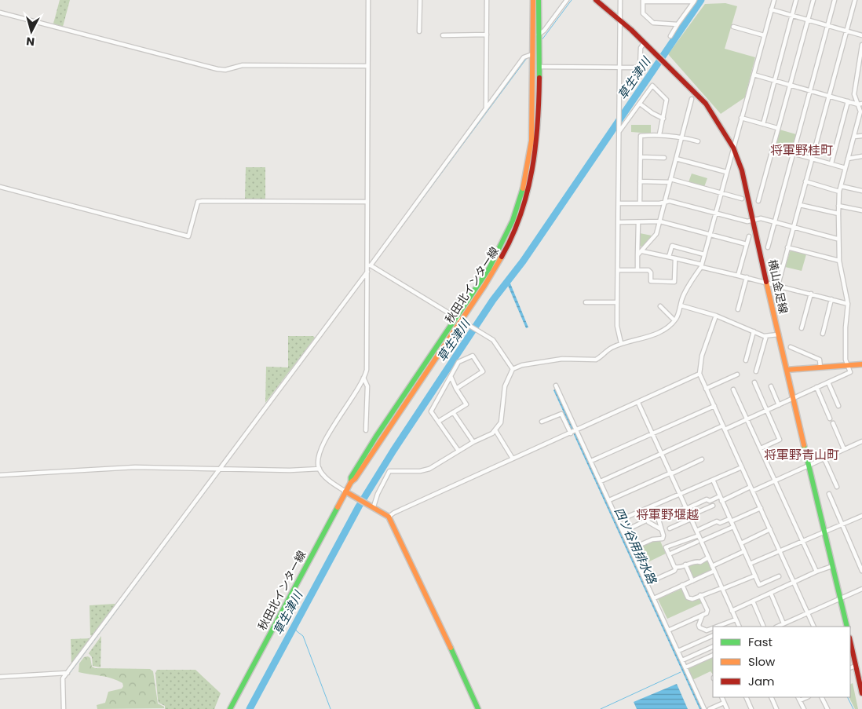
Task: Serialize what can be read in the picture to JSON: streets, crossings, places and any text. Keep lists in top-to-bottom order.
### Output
{
  "streets": {
    "main road": ["秋田北インター線", "横山金足線"]
  },
  "districts": ["将軍野桂町", "将軍野青山町", "将軍野堰越"],
  "water": ["草生津川", "四ツ谷用排水路"],
  "legend": ["Fast", "Slow", "Jam"],
  "north": "bottom"
}
